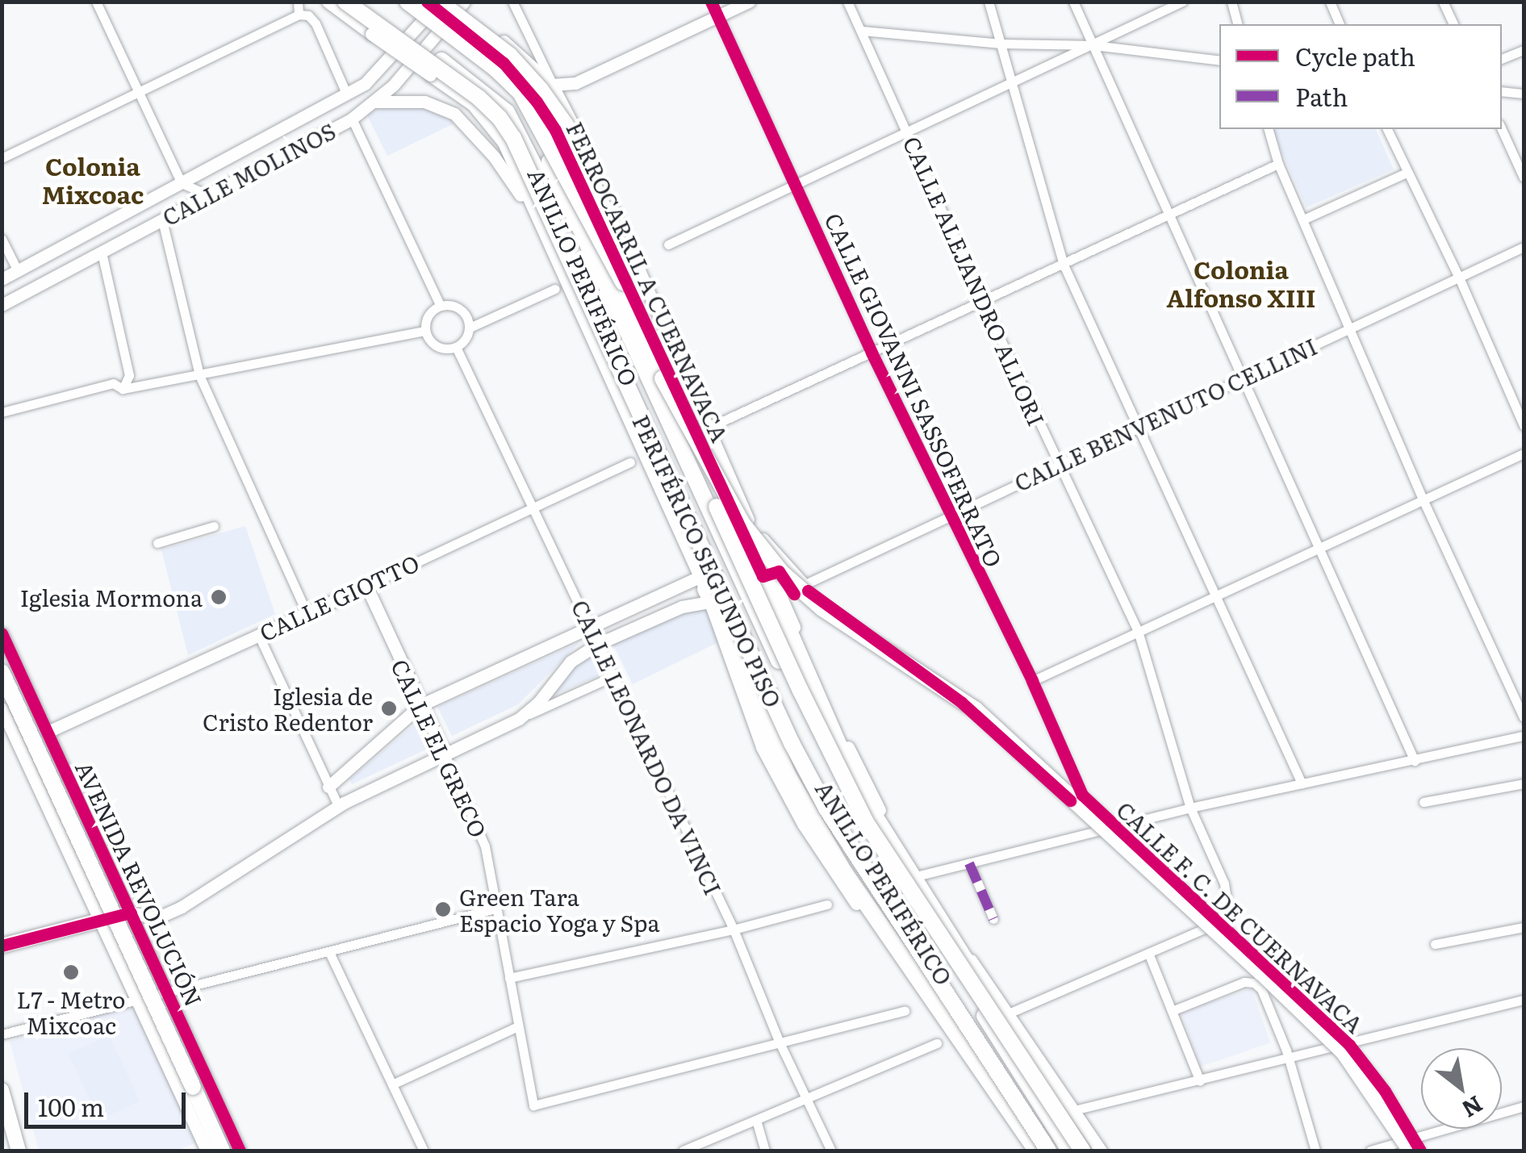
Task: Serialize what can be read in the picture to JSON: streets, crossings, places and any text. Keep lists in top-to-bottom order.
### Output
{
  "streets": {
    "highway": ["ANILLO PERIFÉRICO", "PERIFÉRICO SEGUNDO PISO"],
    "main road": [
      "CALLE MOLINOS",
      "CALLE GIOVANNI SASSOFERRATO",
      "CALLE GIOTTO",
      "CALLE EL GRECO",
      "AVENIDA REVOLUCIÓN"
    ],
    "street": [
      "CALLE ALEJANDRO ALLORI",
      "CALLE BENVENUTO CELLINI",
      "CALLE LEONARDO DA VINCI",
      "CALLE F. C. DE CUERNAVACA"
    ],
    "cycle path": ["FERROCARRIL A CUERNAVACA"]
  },
  "crossings": [
    ["CALLE ALEJANDRO ALLORI", "CALLE BENVENUTO CELLINI"],
    ["CALLE ALEJANDRO ALLORI", "CALLE F. C. DE CUERNAVACA"],
    ["CALLE GIOVANNI SASSOFERRATO", "CALLE BENVENUTO CELLINI"],
    ["CALLE GIOVANNI SASSOFERRATO", "CALLE F. C. DE CUERNAVACA"],
    ["CALLE GIOTTO", "CALLE LEONARDO DA VINCI"],
    ["CALLE GIOTTO", "CALLE EL GRECO"],
    ["CALLE GIOTTO", "AVENIDA REVOLUCIÓN"],
    ["CALLE LEONARDO DA VINCI", "CALLE EL GRECO"]
  ],
  "districts": ["Colonia Mixcoac", "Colonia Alfonso XIII"],
  "places": [
    "Iglesia Mormona",
    "Iglesia de Cristo Redentor",
    "Green Tara Espacio Yoga y Spa",
    "L7 - Metro Mixcoac"
  ],
  "legend": ["Cycle path", "Path"],
  "scale_bar": "100 m",
  "north": "bottom right"
}
